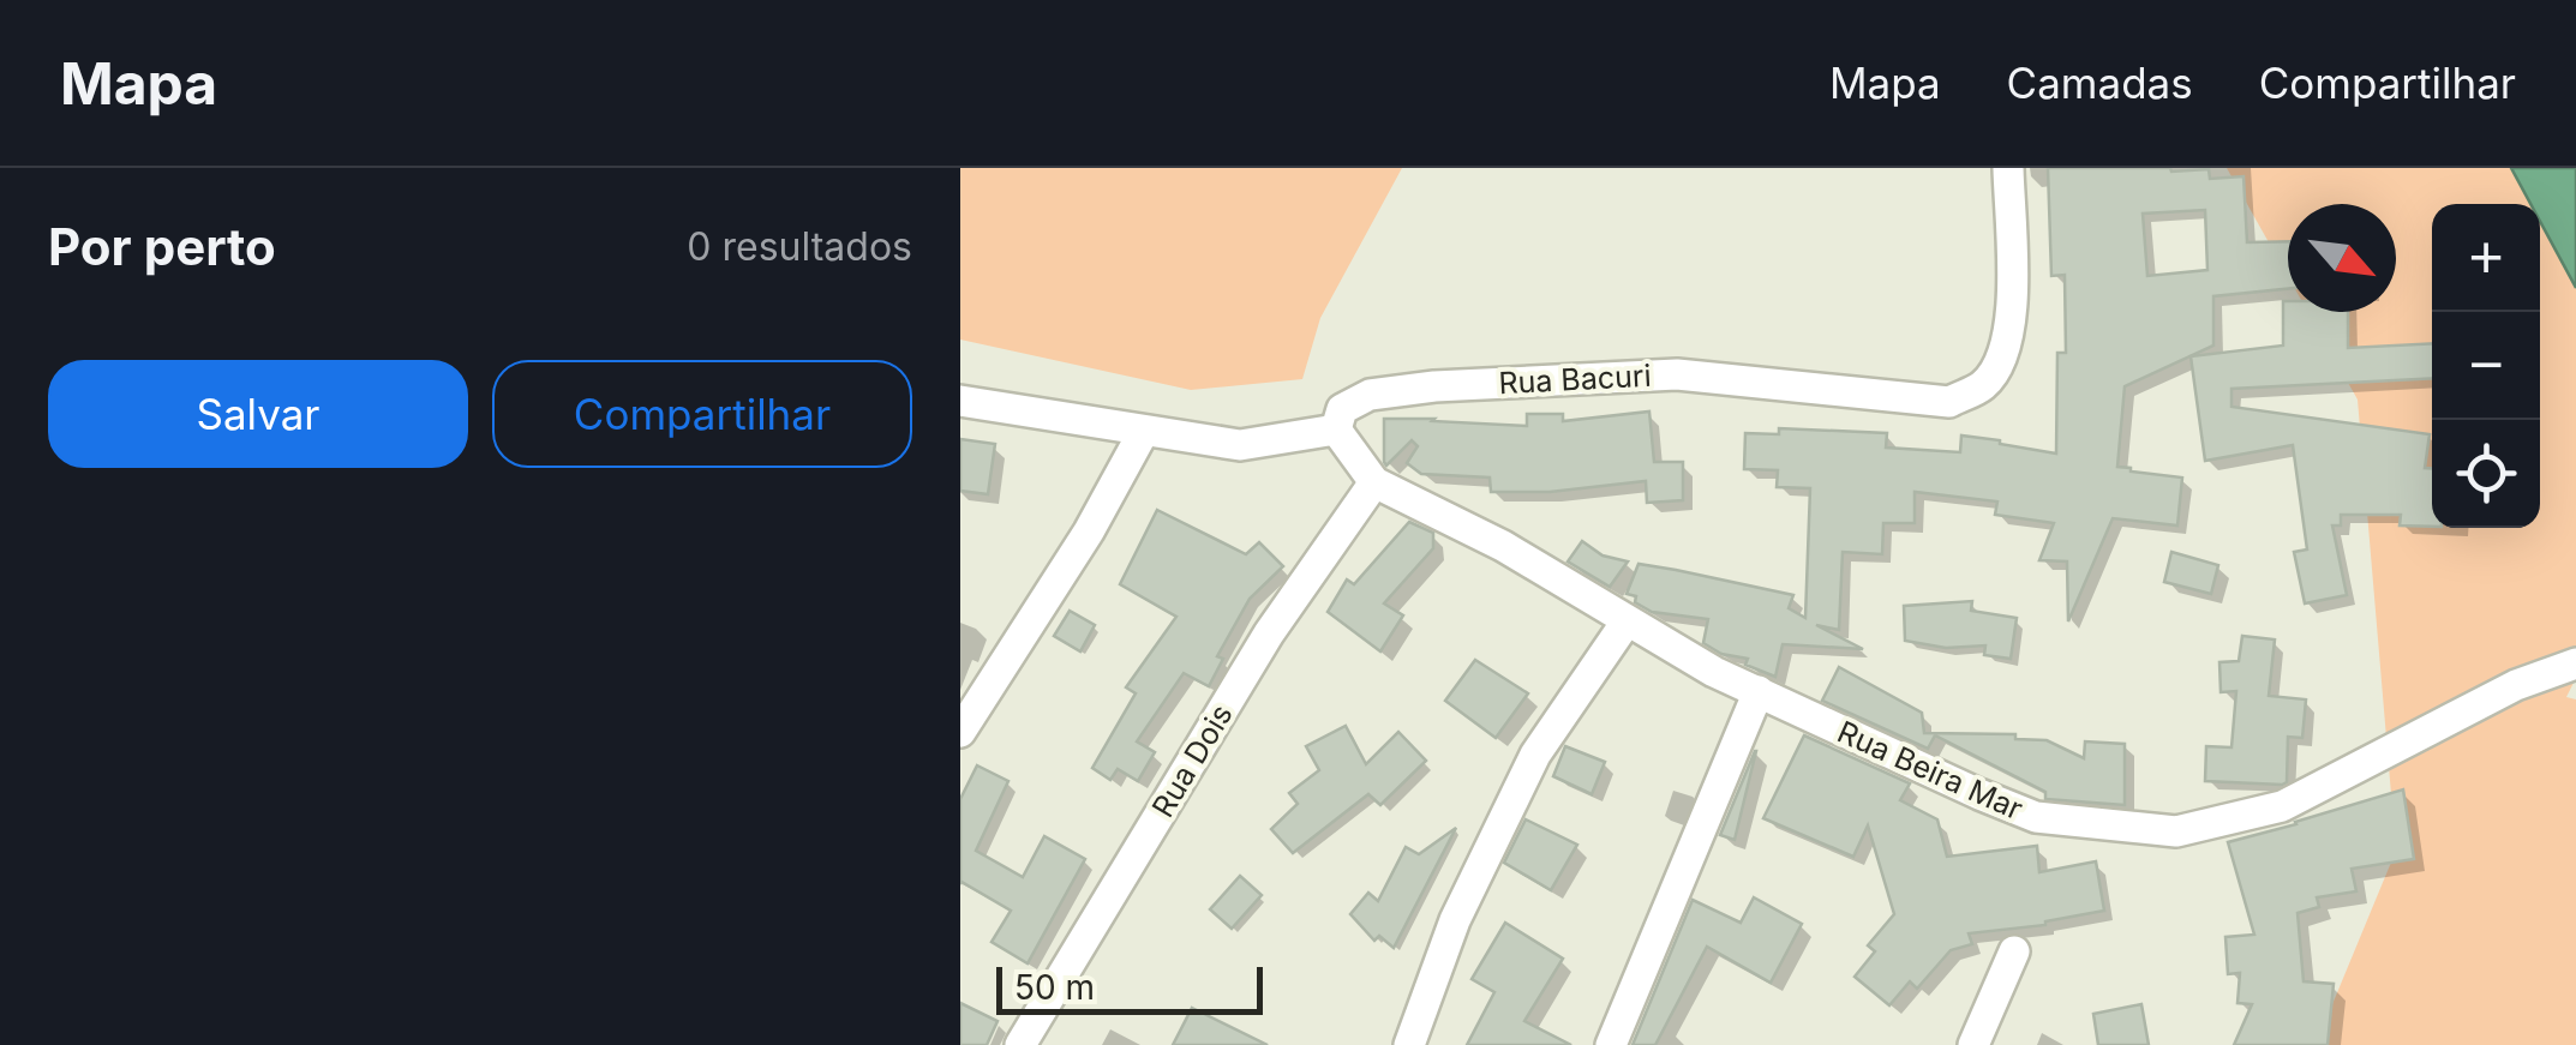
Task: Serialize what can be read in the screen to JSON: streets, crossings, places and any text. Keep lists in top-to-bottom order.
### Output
{
  "streets": {
    "street": ["Rua Bacuri", "Rua Dois", "Rua Beira Mar"]
  },
  "crossings": [
    ["Rua Bacuri", "Rua Beira Mar"],
    ["Rua Dois", "Rua Beira Mar"]
  ],
  "scale_bar": "50 m",
  "north": "bottom right",
  "page": {
    "header": "Mapa",
    "nav": ["Mapa", "Camadas", "Compartilhar"],
    "heading": ["Por perto", "0 resultados"],
    "map_buttons": ["+", "−"],
    "buttons": ["Salvar", "Compartilhar"],
    "scale": "50 m"
  }
}
